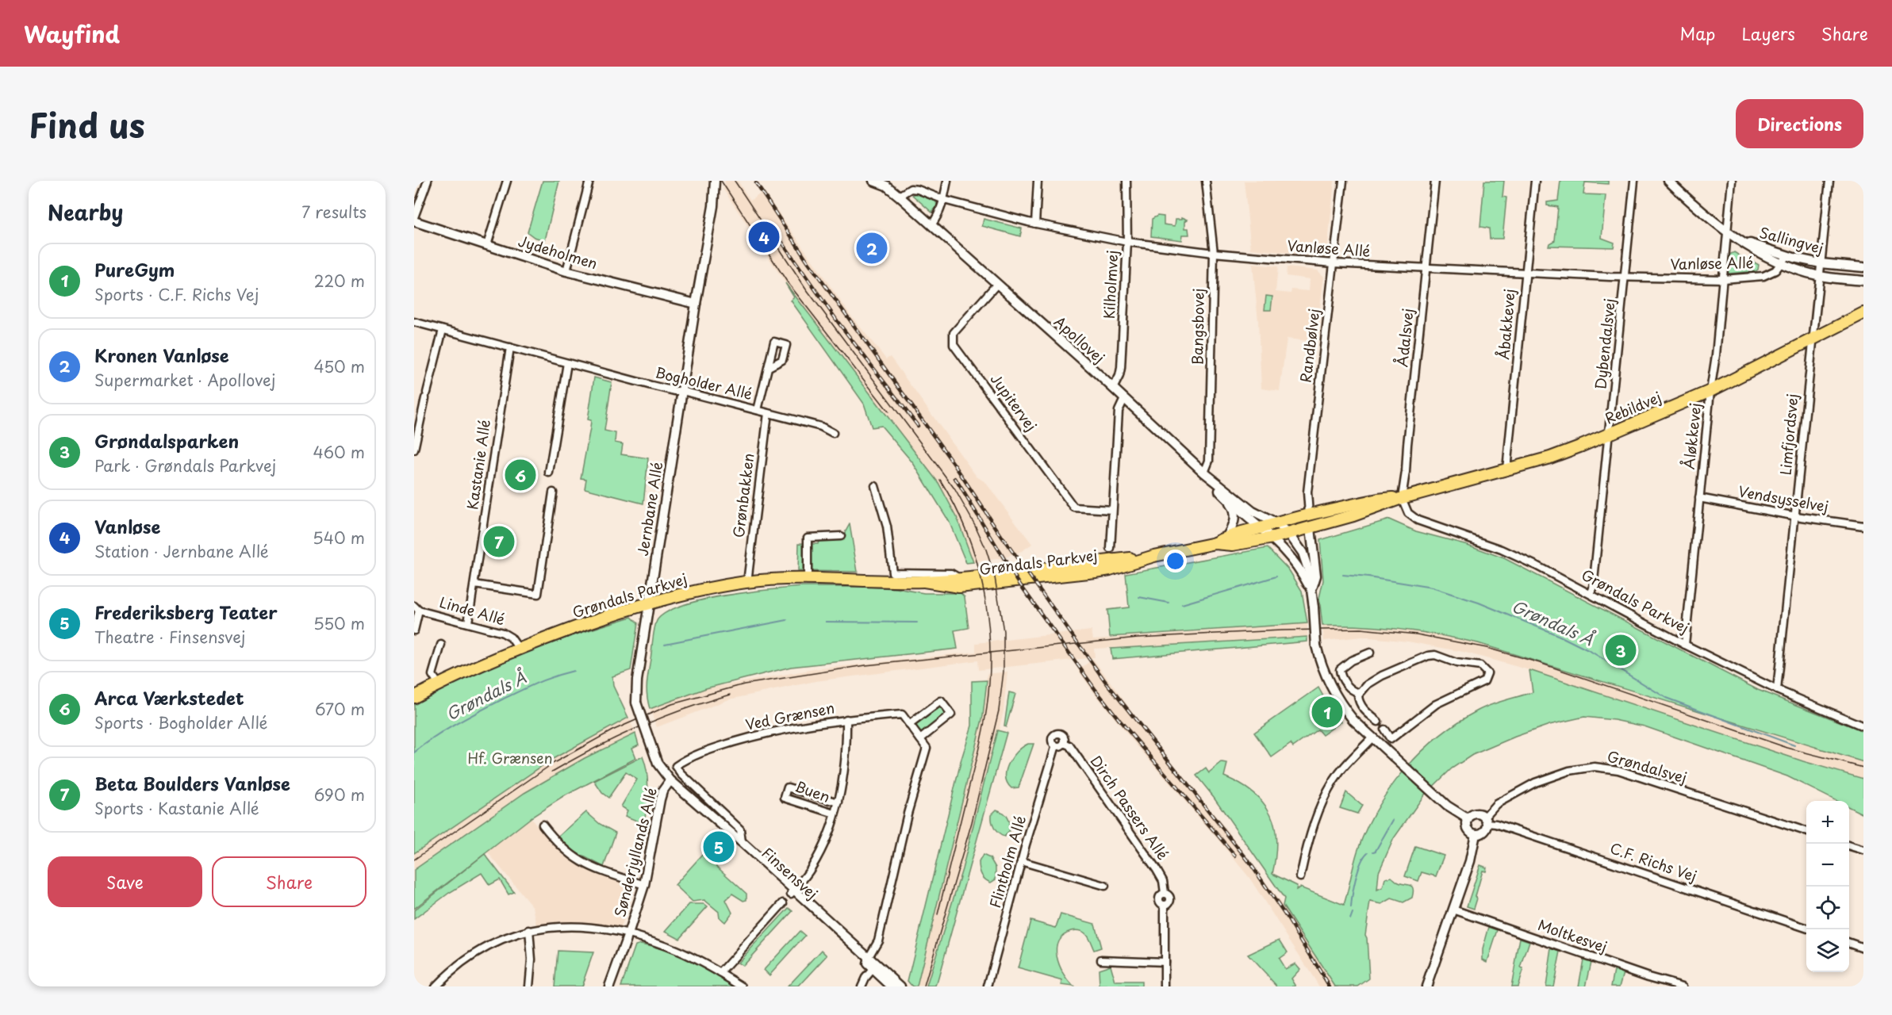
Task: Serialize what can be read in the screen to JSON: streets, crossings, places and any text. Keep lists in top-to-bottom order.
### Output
{
  "streets": {
    "main road": ["Rebildvej", "Grøndals Parkvej"],
    "street": [
      "Sallingvej",
      "Vanløse Allé",
      "Jydeholmen",
      "Kilholmvej",
      "Åbakkevej",
      "Bangsbovej",
      "Ådalsvej",
      "Apollovej",
      "Dybendalsvej",
      "Randbølvej",
      "Bogholder Allé",
      "Jupitervej",
      "Limfjordsvej",
      "Åløkkevej",
      "Kastanie Allé",
      "Grønbakken",
      "Vendsysselvej",
      "Jernbane Allé",
      "Linde Allé",
      "Ved Grænsen",
      "Grøndalsvej",
      "Buen",
      "Dirch Passers Allé",
      "Sønderjyllands Allé",
      "Flintholm Allé",
      "C.F. Richs Vej",
      "Finsensvej",
      "Moltkesvej"
    ]
  },
  "crossings": [
    ["Sallingvej", "Vanløse Allé"],
    ["Sallingvej", "Limfjordsvej"],
    ["Sallingvej", "Åløkkevej"],
    ["Vanløse Allé", "Kilholmvej"],
    ["Vanløse Allé", "Åbakkevej"],
    ["Vanløse Allé", "Bangsbovej"],
    ["Vanløse Allé", "Ådalsvej"],
    ["Vanløse Allé", "Apollovej"],
    ["Vanløse Allé", "Dybendalsvej"],
    ["Vanløse Allé", "Randbølvej"],
    ["Vanløse Allé", "Åløkkevej"],
    ["Jydeholmen", "Jernbane Allé"],
    ["Kilholmvej", "Apollovej"],
    ["Åbakkevej", "Rebildvej"],
    ["Bangsbovej", "Apollovej"],
    ["Ådalsvej", "Rebildvej"],
    ["Ådalsvej", "Grøndals Parkvej"],
    ["Apollovej", "Jupitervej"],
    ["Apollovej", "Grøndals Parkvej"],
    ["Dybendalsvej", "Rebildvej"],
    ["Dybendalsvej", "Grøndals Parkvej"],
    ["Randbølvej", "Grøndals Parkvej"],
    ["Bogholder Allé", "Kastanie Allé"],
    ["Bogholder Allé", "Grønbakken"],
    ["Bogholder Allé", "Jernbane Allé"],
    ["Rebildvej", "Limfjordsvej"],
    ["Rebildvej", "Åløkkevej"],
    ["Rebildvej", "Grøndals Parkvej"],
    ["Limfjordsvej", "Vendsysselvej"],
    ["Limfjordsvej", "Grøndals Parkvej"],
    ["Åløkkevej", "Vendsysselvej"],
    ["Åløkkevej", "Grøndals Parkvej"],
    ["Kastanie Allé", "Linde Allé"],
    ["Grønbakken", "Grøndals Parkvej"],
    ["Jernbane Allé", "Grøndals Parkvej"],
    ["Jernbane Allé", "Finsensvej"],
    ["Grøndals Parkvej", "Linde Allé"],
    ["Ved Grænsen", "Buen"],
    ["Ved Grænsen", "Finsensvej"],
    ["Grøndalsvej", "C.F. Richs Vej"],
    ["Buen", "Finsensvej"],
    ["Dirch Passers Allé", "Flintholm Allé"],
    ["Sønderjyllands Allé", "Finsensvej"]
  ],
  "water": ["Grøndals Å"],
  "parks": ["Hf. Grænsen"],
  "page": {
    "header": "Wayfind",
    "nav": ["Map", "Layers", "Share"],
    "title": "Find us",
    "buttons": [
      "Directions",
      ["Save", "Share"]
    ],
    "heading": ["Nearby", "7 results"],
    "pins": [
      "4",
      "2",
      "6",
      "7",
      "3",
      "1",
      "5"
    ],
    "list": [
      {
        "mark": "1",
        "name": "PureGym",
        "note": "Sports · C.F. Richs Vej",
        "value": "220 m"
      },
      {
        "mark": "2",
        "name": "Kronen Vanløse",
        "note": "Supermarket · Apollovej",
        "value": "450 m"
      },
      {
        "mark": "3",
        "name": "Grøndalsparken",
        "note": "Park · Grøndals Parkvej",
        "value": "460 m"
      },
      {
        "mark": "4",
        "name": "Vanløse",
        "note": "Station · Jernbane Allé",
        "value": "540 m"
      },
      {
        "mark": "5",
        "name": "Frederiksberg Teater",
        "note": "Theatre · Finsensvej",
        "value": "550 m"
      },
      {
        "mark": "6",
        "name": "Arca Værkstedet",
        "note": "Sports · Bogholder Allé",
        "value": "670 m"
      },
      {
        "mark": "7",
        "name": "Beta Boulders Vanløse",
        "note": "Sports · Kastanie Allé",
        "value": "690 m"
      }
    ],
    "map_buttons": ["+", "−"]
  }
}
